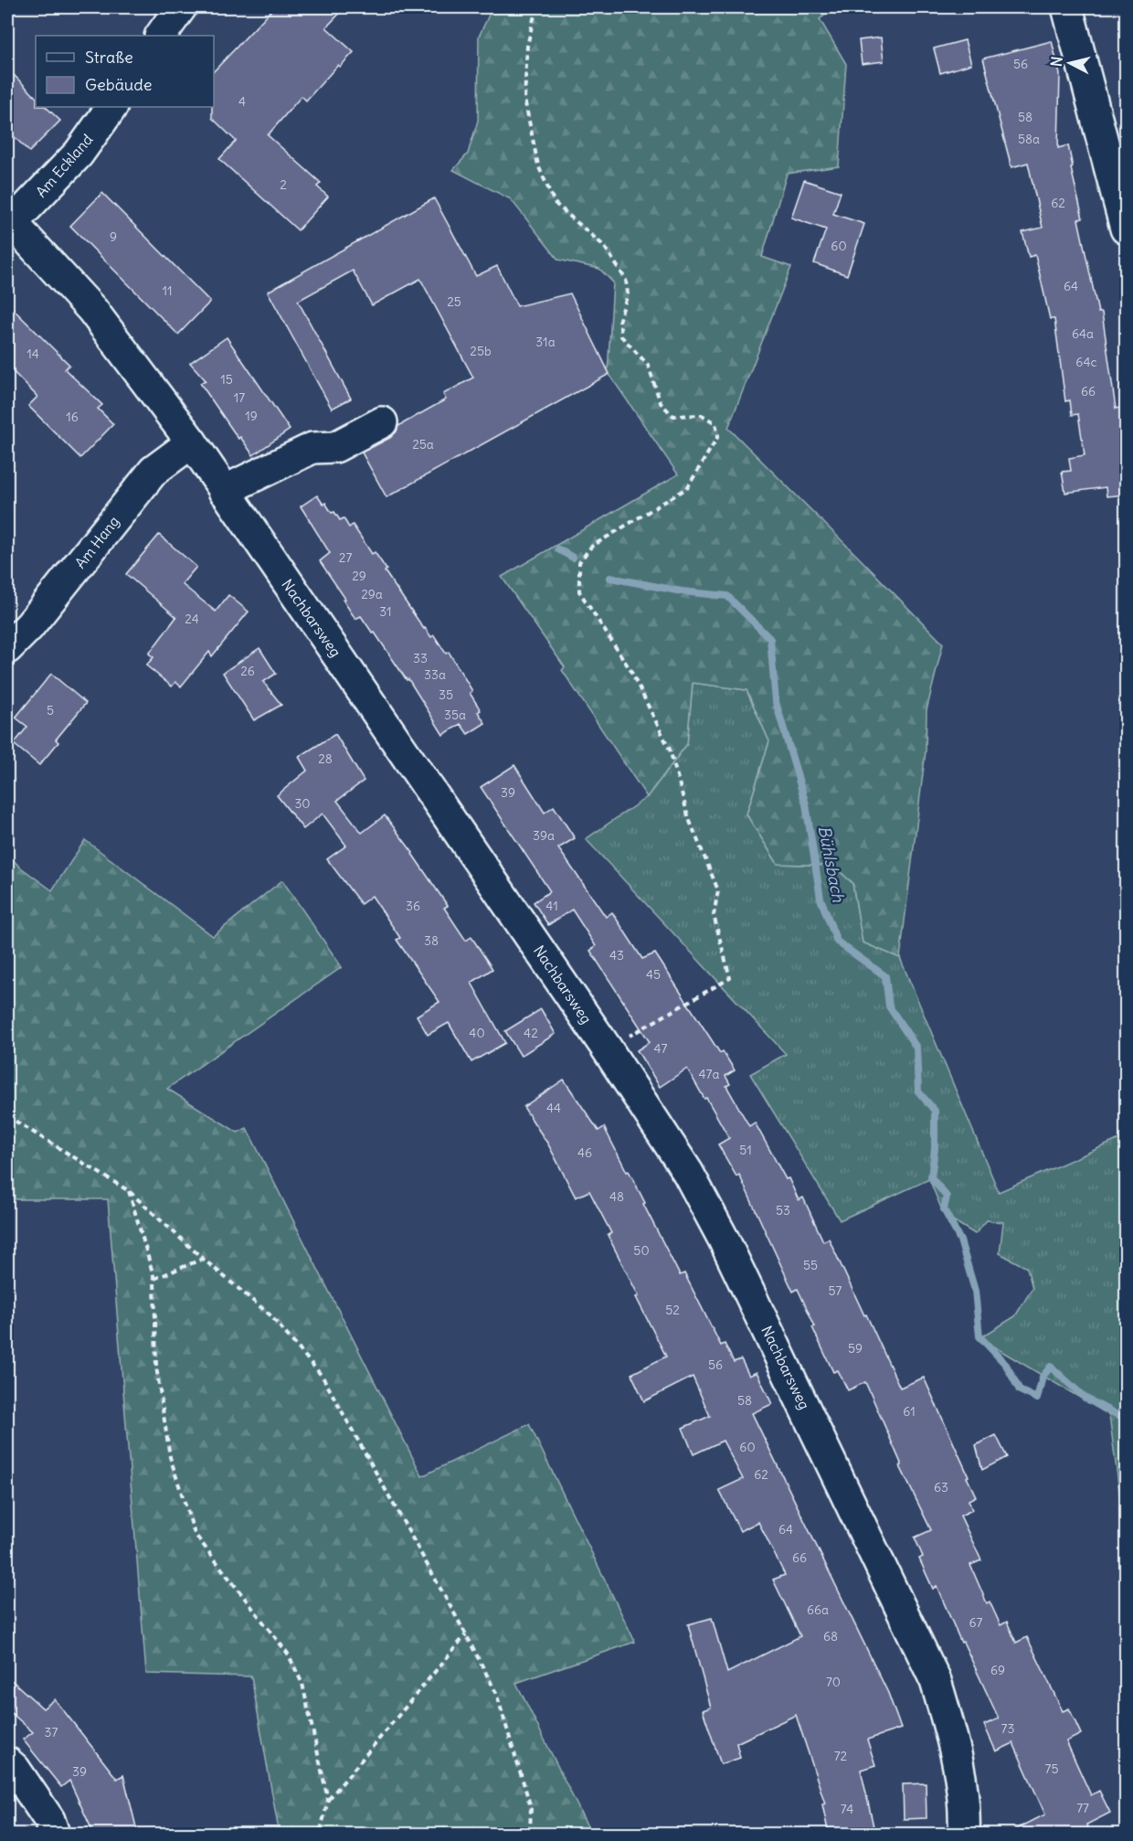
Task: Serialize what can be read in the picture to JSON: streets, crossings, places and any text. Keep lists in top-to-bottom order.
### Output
{
  "streets": {
    "street": ["Am Eckland", "Am Hang", "Nachbarsweg"]
  },
  "crossings": [
    ["Am Eckland", "Nachbarsweg"],
    ["Am Hang", "Nachbarsweg"]
  ],
  "water": ["Bühlsbach"],
  "house_numbers": [
    "56",
    "4",
    "58",
    "58a",
    "2",
    "62",
    "9",
    "60",
    "64",
    "11",
    "25",
    "64a",
    "31a",
    "25b",
    "14",
    "64c",
    "15",
    "66",
    "17",
    "19",
    "16",
    "25a",
    "27",
    "29",
    "29a",
    "31",
    "24",
    "33",
    "26",
    "33a",
    "35",
    "5",
    "35a",
    "28",
    "39",
    "30",
    "39a",
    "36",
    "41",
    "38",
    "43",
    "45",
    "40",
    "42",
    "47",
    "47a",
    "44",
    "51",
    "46",
    "48",
    "53",
    "50",
    "55",
    "57",
    "52",
    "59",
    "56",
    "58",
    "61",
    "60",
    "62",
    "63",
    "64",
    "66",
    "66a",
    "67",
    "68",
    "69",
    "70",
    "73",
    "37",
    "72",
    "75",
    "39",
    "77",
    "74"
  ],
  "legend": ["Straße", "Gebäude"],
  "north": "left"
}
